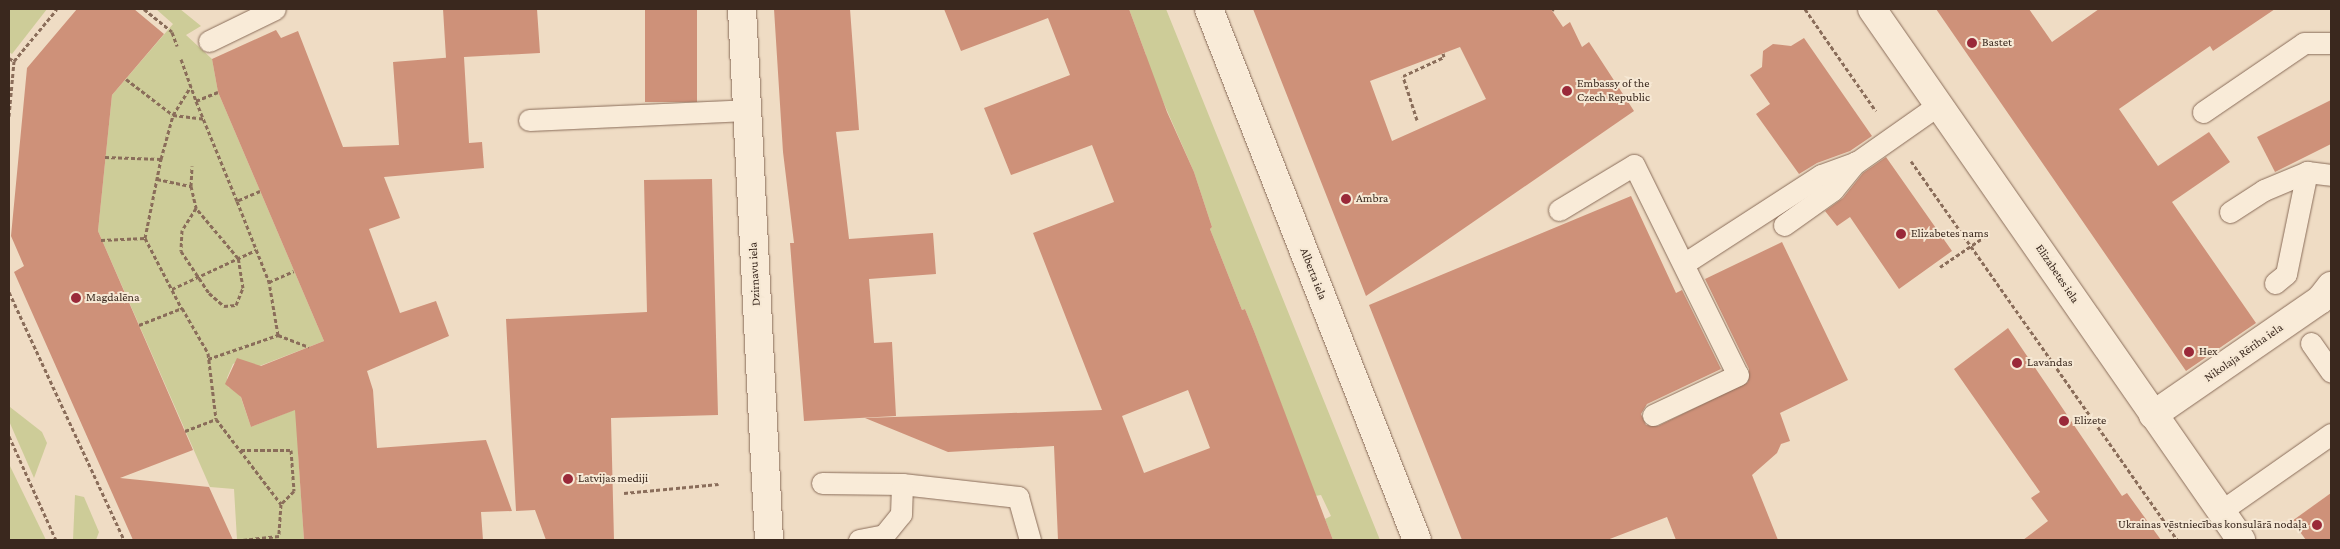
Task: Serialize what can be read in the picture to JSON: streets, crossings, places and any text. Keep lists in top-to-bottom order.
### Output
{
  "streets": {
    "street": [
      "Dzirnavu iela",
      "Alberta iela",
      "Elizabetes iela",
      "Nikolaja Rēriha iela"
    ]
  },
  "crossings": [
    ["Elizabetes iela", "Nikolaja Rēriha iela"]
  ],
  "places": [
    "Bastet",
    "Embassy of the Czech Republic",
    "Ambra",
    "Elizabetes nams",
    "Magdalēna",
    "Hex",
    "Lavandas",
    "Elizete",
    "Latvijas mediji",
    "Ukrainas vēstniecības konsulārā nodaļa"
  ]
}
